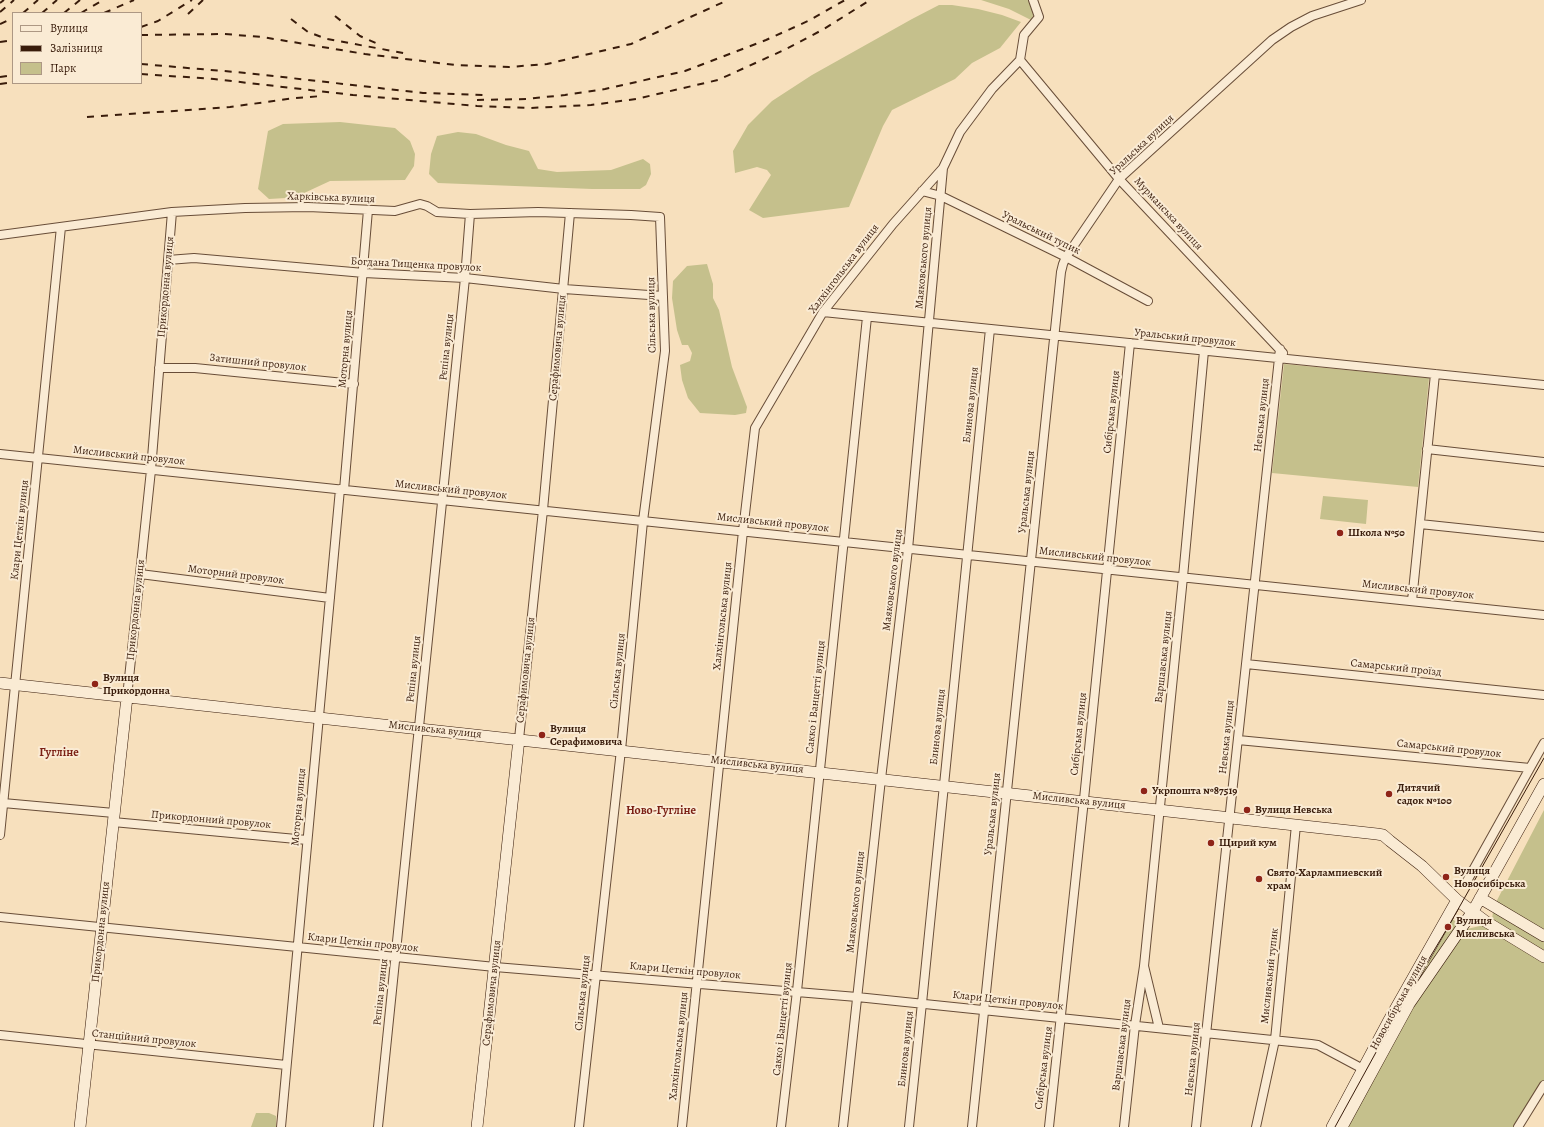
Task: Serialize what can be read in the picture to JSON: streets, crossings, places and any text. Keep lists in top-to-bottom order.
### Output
{
  "streets": {
    "street": [
      "Уральська вулиця",
      "Харківська вулиця",
      "Мурманська вулиця",
      "Уральський тупик",
      "Маяковського вулиця",
      "Богдана Тищенка провулок",
      "Халхінгольська вулиця",
      "Прикордонна вулиця",
      "Сільська вулиця",
      "Уральський провулок",
      "Рєпіна вулиця",
      "Серафимовича вулиця",
      "Моторна вулиця",
      "Затишний провулок",
      "Блинова вулиця",
      "Сибірська вулиця",
      "Невська вулиця",
      "Мисливський провулок",
      "Клари Цеткін вулиця",
      "Моторний провулок",
      "Варшавська вулиця",
      "Самарський проїзд",
      "Сакко і Ванцетті вулиця",
      "Мисливська вулиця",
      "Самарський провулок",
      "Прикордонний провулок",
      "Клари Цеткін провулок",
      "Мисливський тупик",
      "Новосибірська вулиця",
      "Станційний провулок"
    ]
  },
  "crossings": [
    ["Уральська вулиця", "Мурманська вулиця"],
    ["Уральська вулиця", "Уральський тупик"],
    ["Уральська вулиця", "Уральський провулок"],
    ["Уральська вулиця", "Мисливський провулок"],
    ["Уральська вулиця", "Мисливська вулиця"],
    ["Уральська вулиця", "Клари Цеткін провулок"],
    ["Харківська вулиця", "Прикордонна вулиця"],
    ["Харківська вулиця", "Сільська вулиця"],
    ["Харківська вулиця", "Рєпіна вулиця"],
    ["Харківська вулиця", "Серафимовича вулиця"],
    ["Харківська вулиця", "Моторна вулиця"],
    ["Харківська вулиця", "Клари Цеткін вулиця"],
    ["Мурманська вулиця", "Маяковського вулиця"],
    ["Мурманська вулиця", "Уральський провулок"],
    ["Мурманська вулиця", "Невська вулиця"],
    ["Уральський тупик", "Маяковського вулиця"],
    ["Уральський тупик", "Халхінгольська вулиця"],
    ["Маяковського вулиця", "Халхінгольська вулиця"],
    ["Маяковського вулиця", "Уральський провулок"],
    ["Маяковського вулиця", "Мисливський провулок"],
    ["Маяковського вулиця", "Мисливська вулиця"],
    ["Маяковського вулиця", "Клари Цеткін провулок"],
    ["Богдана Тищенка провулок", "Прикордонна вулиця"],
    ["Богдана Тищенка провулок", "Сільська вулиця"],
    ["Богдана Тищенка провулок", "Рєпіна вулиця"],
    ["Богдана Тищенка провулок", "Серафимовича вулиця"],
    ["Богдана Тищенка провулок", "Моторна вулиця"],
    ["Халхінгольська вулиця", "Уральський провулок"],
    ["Халхінгольська вулиця", "Мисливський провулок"],
    ["Халхінгольська вулиця", "Мисливська вулиця"],
    ["Халхінгольська вулиця", "Клари Цеткін провулок"],
    ["Прикордонна вулиця", "Затишний провулок"],
    ["Прикордонна вулиця", "Мисливський провулок"],
    ["Прикордонна вулиця", "Моторний провулок"],
    ["Прикордонна вулиця", "Мисливська вулиця"],
    ["Прикордонна вулиця", "Прикордонний провулок"],
    ["Прикордонна вулиця", "Клари Цеткін провулок"],
    ["Прикордонна вулиця", "Станційний провулок"],
    ["Сільська вулиця", "Мисливський провулок"],
    ["Сільська вулиця", "Мисливська вулиця"],
    ["Сільська вулиця", "Клари Цеткін провулок"],
    ["Уральський провулок", "Блинова вулиця"],
    ["Уральський провулок", "Сибірська вулиця"],
    ["Уральський провулок", "Невська вулиця"],
    ["Уральський провулок", "Варшавська вулиця"],
    ["Уральський провулок", "Сакко і Ванцетті вулиця"],
    ["Рєпіна вулиця", "Мисливський провулок"],
    ["Рєпіна вулиця", "Мисливська вулиця"],
    ["Рєпіна вулиця", "Клари Цеткін провулок"],
    ["Серафимовича вулиця", "Мисливський провулок"],
    ["Серафимовича вулиця", "Мисливська вулиця"],
    ["Серафимовича вулиця", "Клари Цеткін провулок"],
    ["Моторна вулиця", "Затишний провулок"],
    ["Моторна вулиця", "Мисливський провулок"],
    ["Моторна вулиця", "Моторний провулок"],
    ["Моторна вулиця", "Мисливська вулиця"],
    ["Моторна вулиця", "Прикордонний провулок"],
    ["Моторна вулиця", "Клари Цеткін провулок"],
    ["Моторна вулиця", "Станційний провулок"],
    ["Блинова вулиця", "Мисливський провулок"],
    ["Блинова вулиця", "Мисливська вулиця"],
    ["Блинова вулиця", "Клари Цеткін провулок"],
    ["Сибірська вулиця", "Мисливський провулок"],
    ["Сибірська вулиця", "Мисливська вулиця"],
    ["Сибірська вулиця", "Клари Цеткін провулок"],
    ["Невська вулиця", "Мисливський провулок"],
    ["Невська вулиця", "Самарський проїзд"],
    ["Невська вулиця", "Мисливська вулиця"],
    ["Невська вулиця", "Самарський провулок"],
    ["Невська вулиця", "Клари Цеткін провулок"],
    ["Мисливський провулок", "Клари Цеткін вулиця"],
    ["Мисливський провулок", "Варшавська вулиця"],
    ["Мисливський провулок", "Сакко і Ванцетті вулиця"],
    ["Клари Цеткін вулиця", "Мисливська вулиця"],
    ["Клари Цеткін вулиця", "Прикордонний провулок"],
    ["Варшавська вулиця", "Мисливська вулиця"],
    ["Варшавська вулиця", "Клари Цеткін провулок"],
    ["Сакко і Ванцетті вулиця", "Мисливська вулиця"],
    ["Сакко і Ванцетті вулиця", "Клари Цеткін провулок"],
    ["Мисливська вулиця", "Мисливський тупик"],
    ["Мисливська вулиця", "Новосибірська вулиця"],
    ["Клари Цеткін провулок", "Мисливський тупик"],
    ["Клари Цеткін провулок", "Новосибірська вулиця"]
  ],
  "districts": ["Гугліне", "Ново-Гугліне"],
  "places": [
    "Школа №50",
    "Вулиця Прикордонна",
    "Вулиця Серафимовича",
    "Укрпошта №87519",
    "Дитячий садок №100",
    "Вулиця Невська",
    "Щирий кум",
    "Вулиця Новосибірська",
    "Свято-Харлампиевский храм",
    "Вулиця Мисливська"
  ],
  "legend": ["Вулиця", "Залізниця", "Парк"]
}
